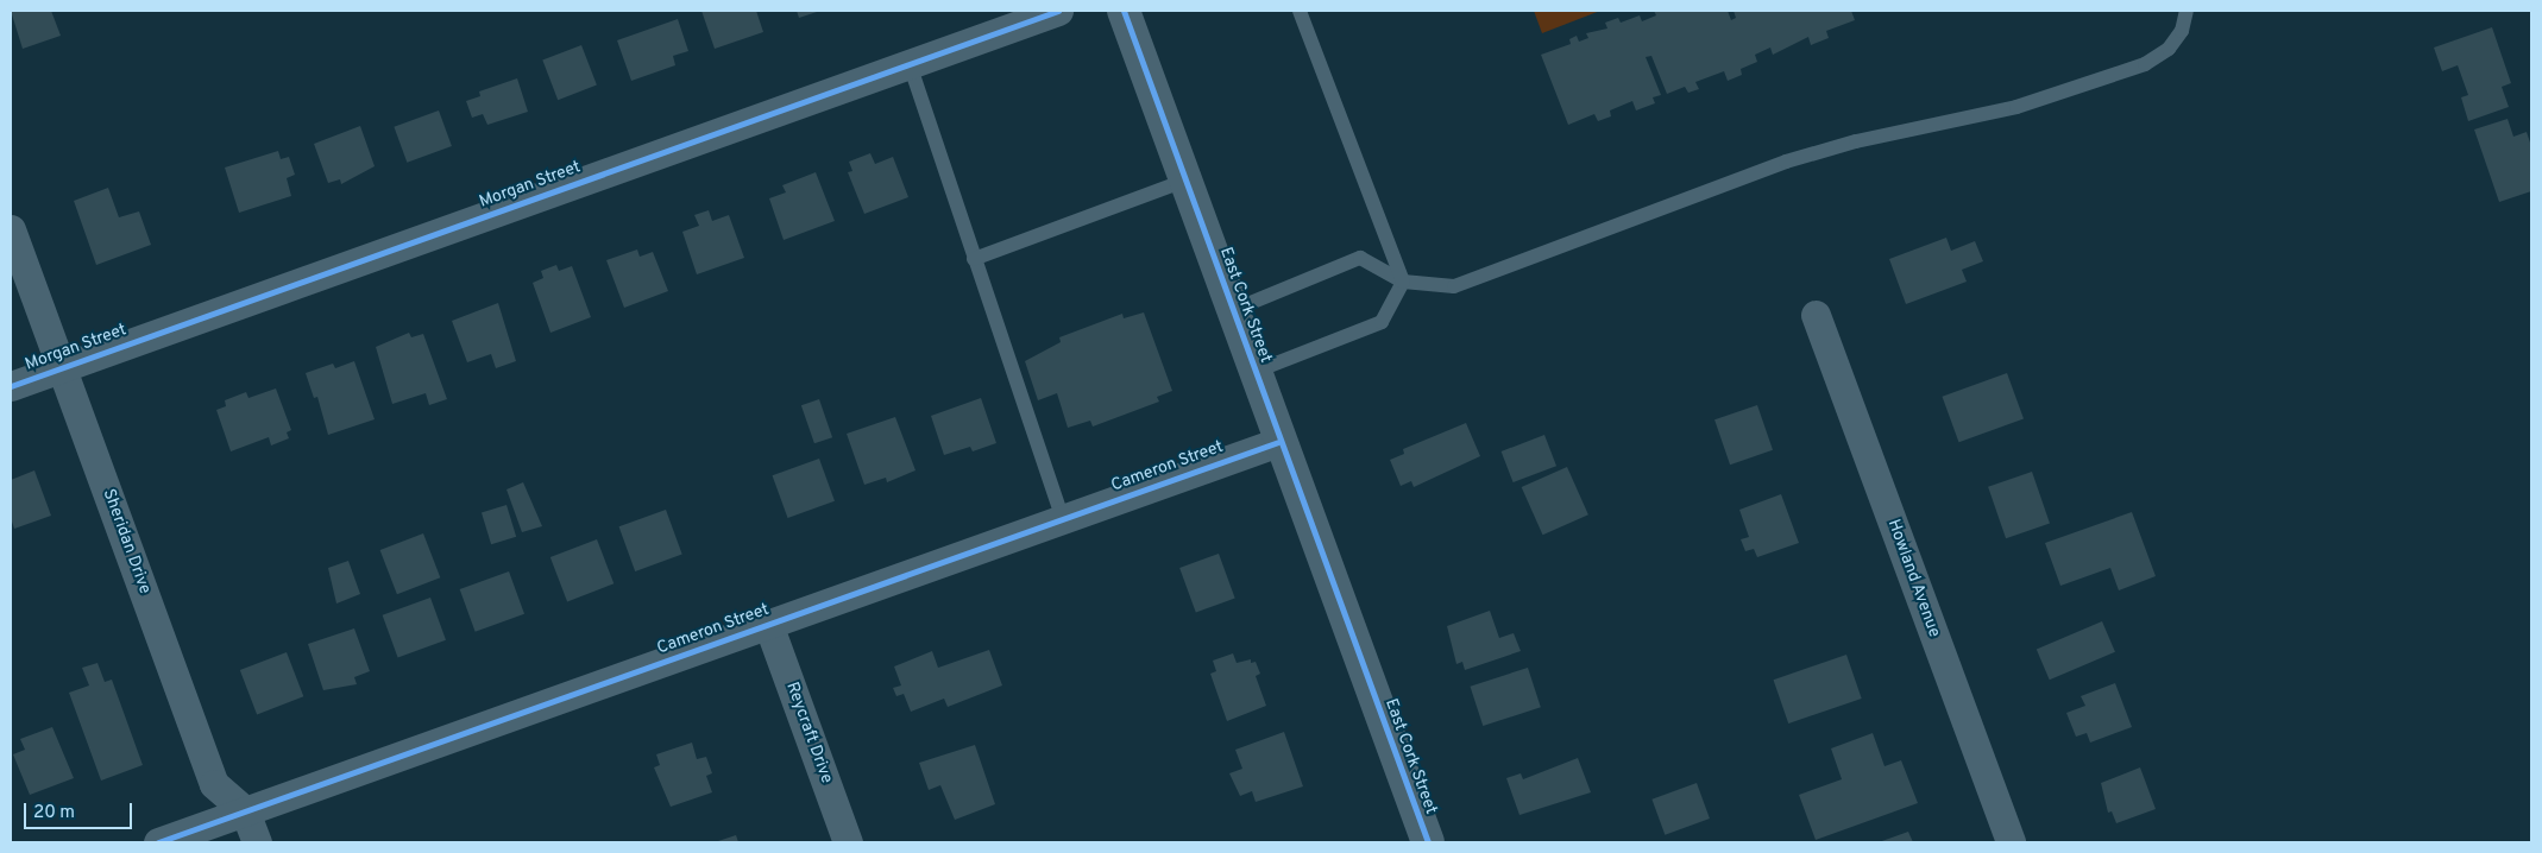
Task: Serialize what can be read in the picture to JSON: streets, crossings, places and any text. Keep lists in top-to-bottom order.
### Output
{
  "streets": {
    "street": [
      "Morgan Street",
      "East Cork Street",
      "Cameron Street",
      "Sheridan Drive",
      "Howland Avenue",
      "Reycraft Drive"
    ]
  },
  "crossings": [
    ["Morgan Street", "Sheridan Drive"],
    ["East Cork Street", "Cameron Street"],
    ["Cameron Street", "Sheridan Drive"],
    ["Cameron Street", "Reycraft Drive"]
  ],
  "scale_bar": "20 m"
}
